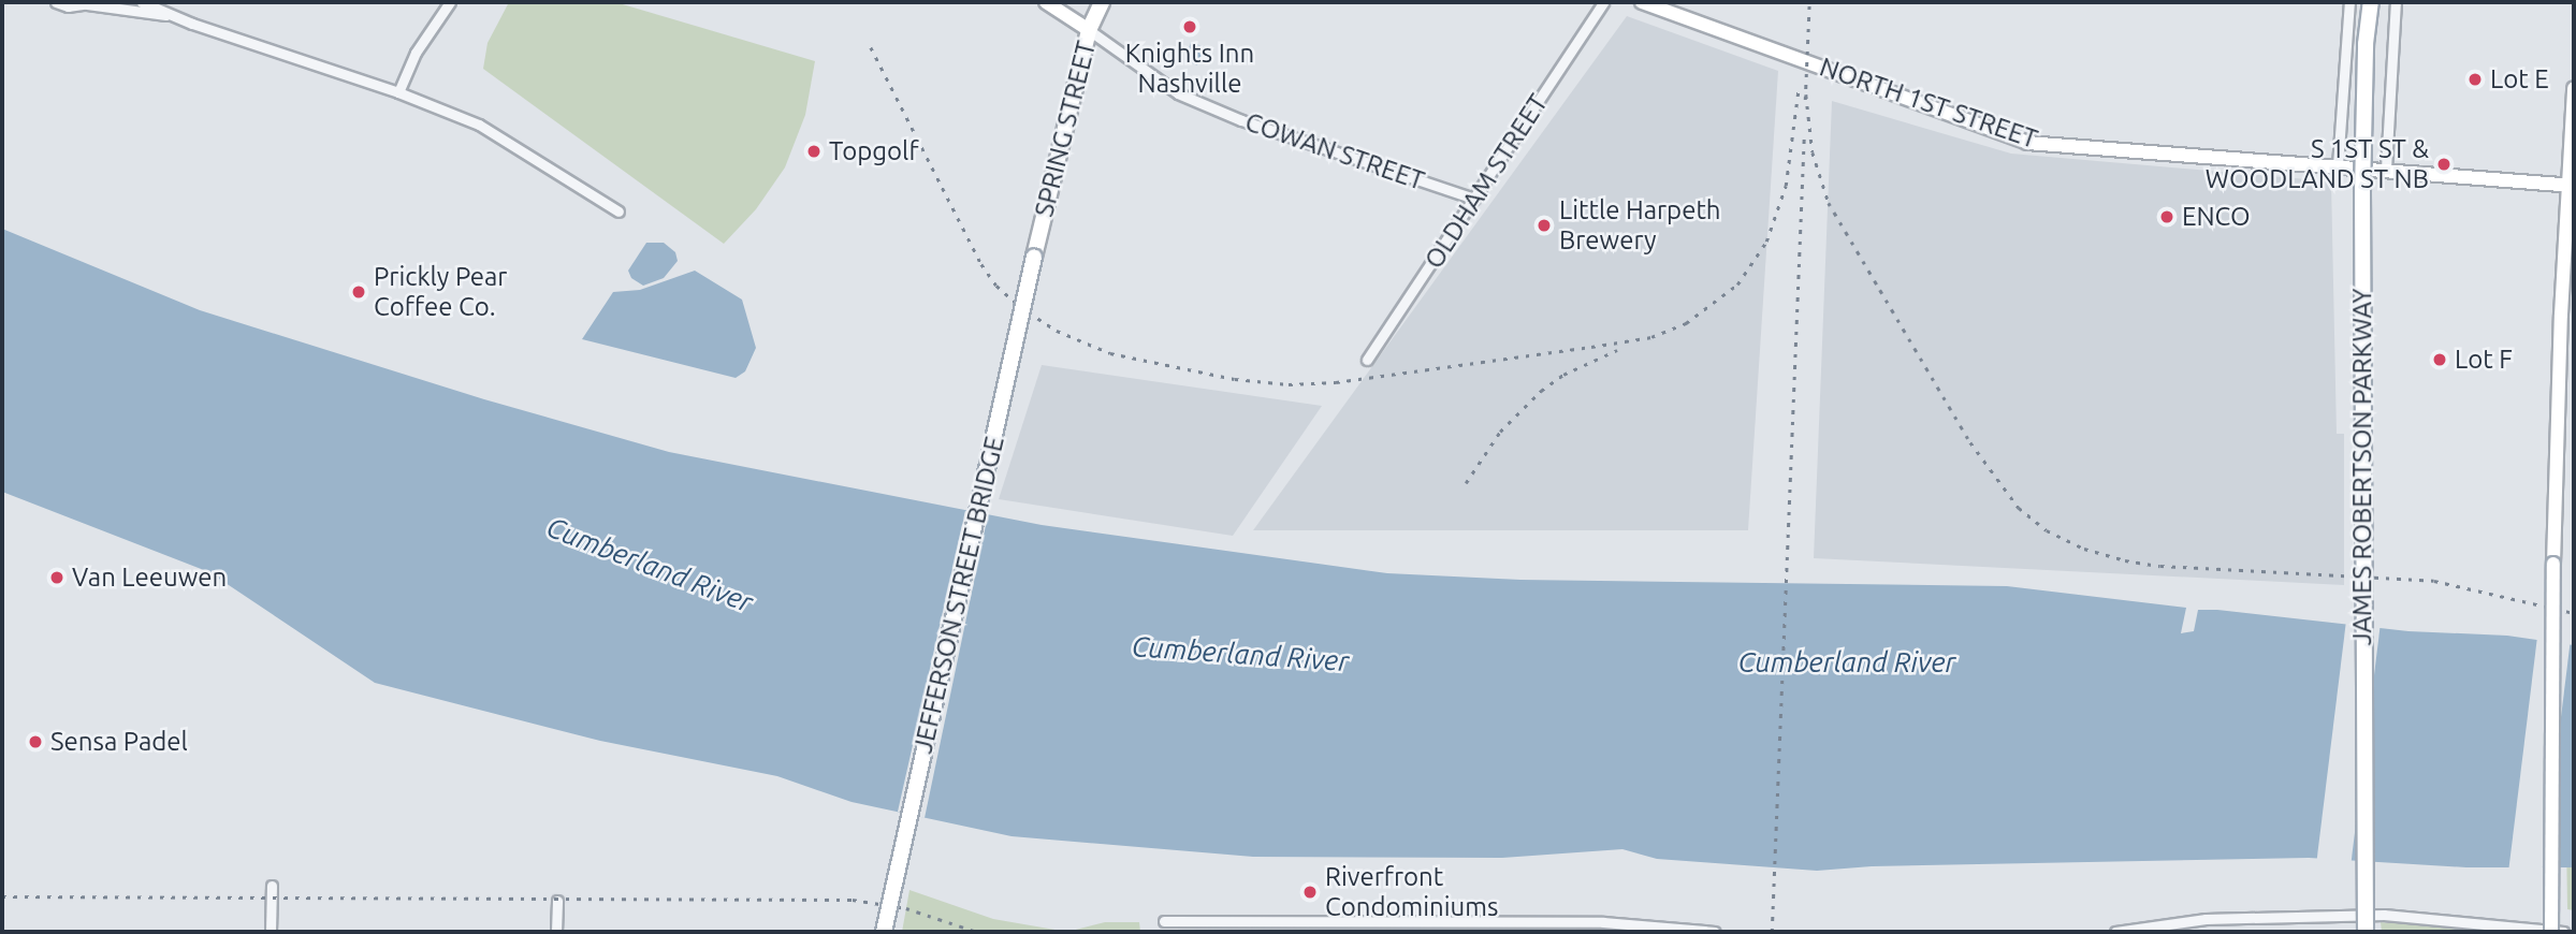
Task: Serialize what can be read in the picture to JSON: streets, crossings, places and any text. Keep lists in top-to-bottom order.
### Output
{
  "streets": {
    "main road": ["SPRING STREET", "JAMES ROBERTSON PARKWAY", "JEFFERSON STREET BRIDGE"],
    "street": ["NORTH 1ST STREET", "COWAN STREET", "OLDHAM STREET"]
  },
  "crossings": [
    ["SPRING STREET", "COWAN STREET"],
    ["SPRING STREET", "JEFFERSON STREET BRIDGE"],
    ["COWAN STREET", "OLDHAM STREET"]
  ],
  "water": ["Cumberland River"],
  "places": [
    "Knights Inn Nashville",
    "Lot E",
    "Topgolf",
    "S 1ST ST & WOODLAND ST NB",
    "ENCO",
    "Little Harpeth Brewery",
    "Prickly Pear Coffee Co.",
    "Lot F",
    "Van Leeuwen",
    "Sensa Padel",
    "Riverfront Condominiums"
  ]
}
